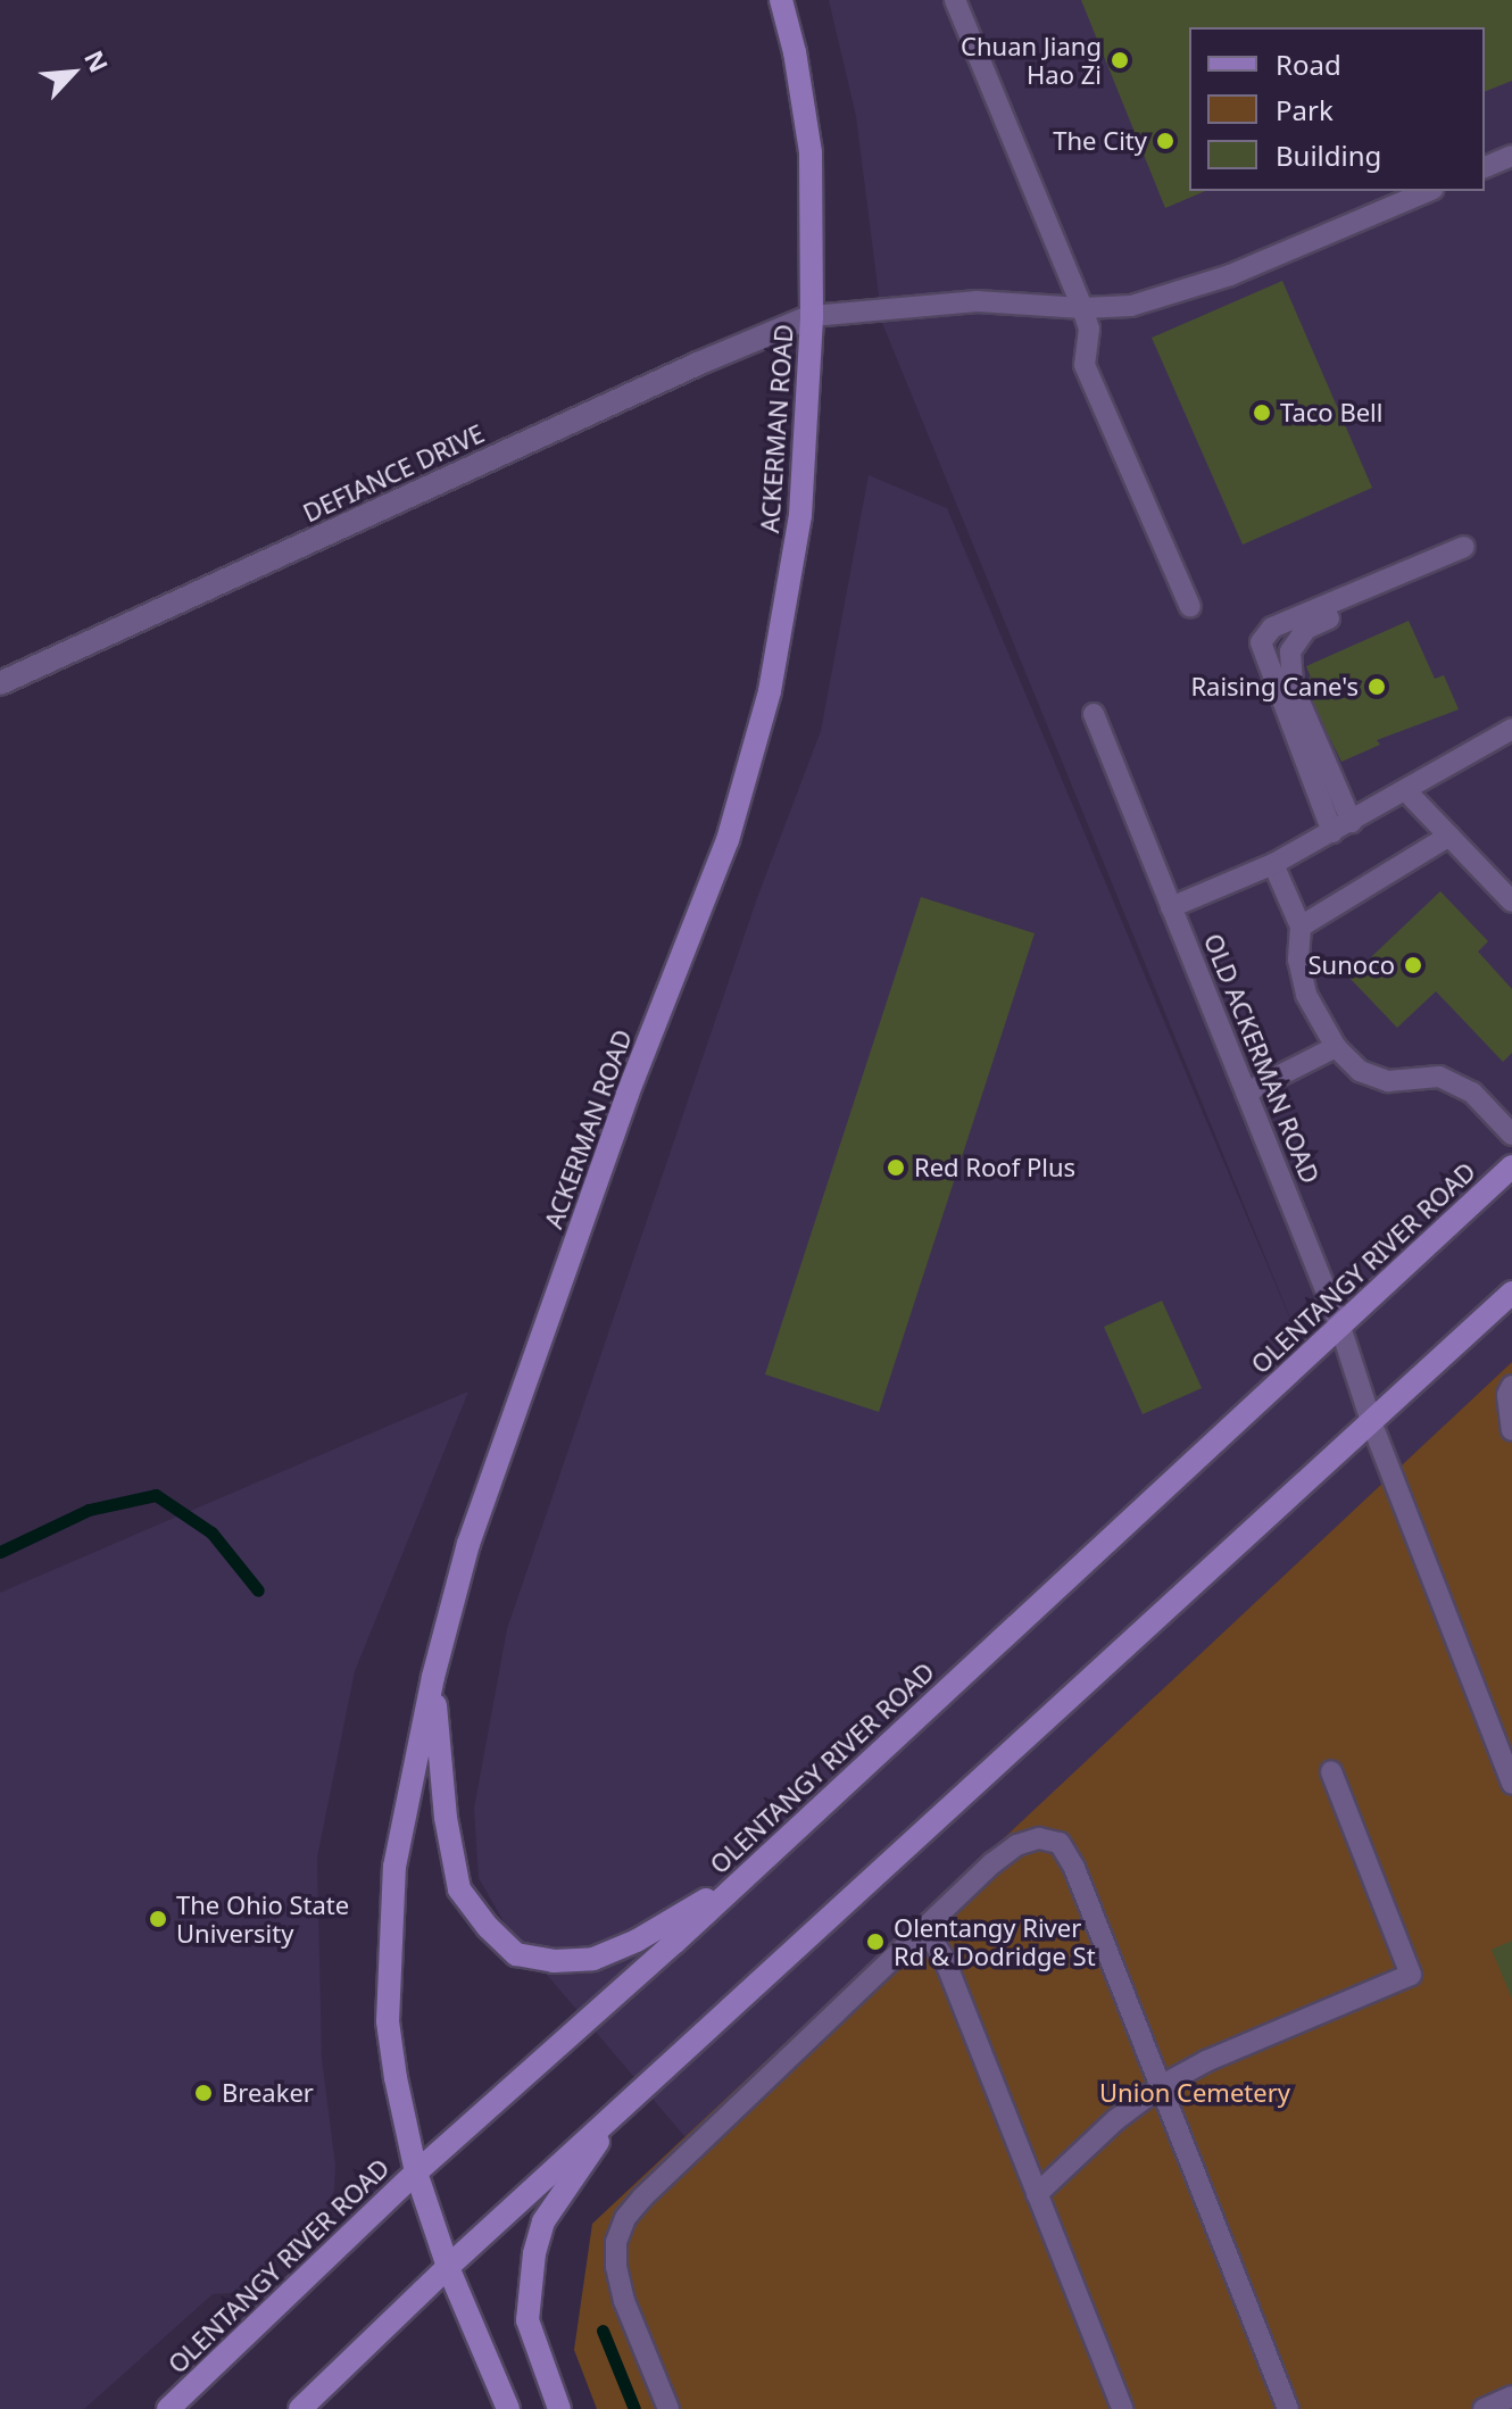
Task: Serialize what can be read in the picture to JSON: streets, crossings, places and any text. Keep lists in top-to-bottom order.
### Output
{
  "streets": {
    "main road": ["ACKERMAN ROAD", "OLENTANGY RIVER ROAD"],
    "street": ["DEFIANCE DRIVE"],
    "lane": ["OLD ACKERMAN ROAD"]
  },
  "crossings": [
    ["ACKERMAN ROAD", "DEFIANCE DRIVE"],
    ["ACKERMAN ROAD", "OLENTANGY RIVER ROAD"],
    ["OLD ACKERMAN ROAD", "OLENTANGY RIVER ROAD"]
  ],
  "parks": ["Union Cemetery"],
  "places": [
    "Chuan Jiang Hao Zi",
    "The City",
    "Taco Bell",
    "Raising Cane's",
    "Sunoco",
    "Red Roof Plus",
    "The Ohio State University",
    "Olentangy River Rd & Dodridge St",
    "Breaker"
  ],
  "legend": ["Road", "Park", "Building"],
  "north": "top right"
}
